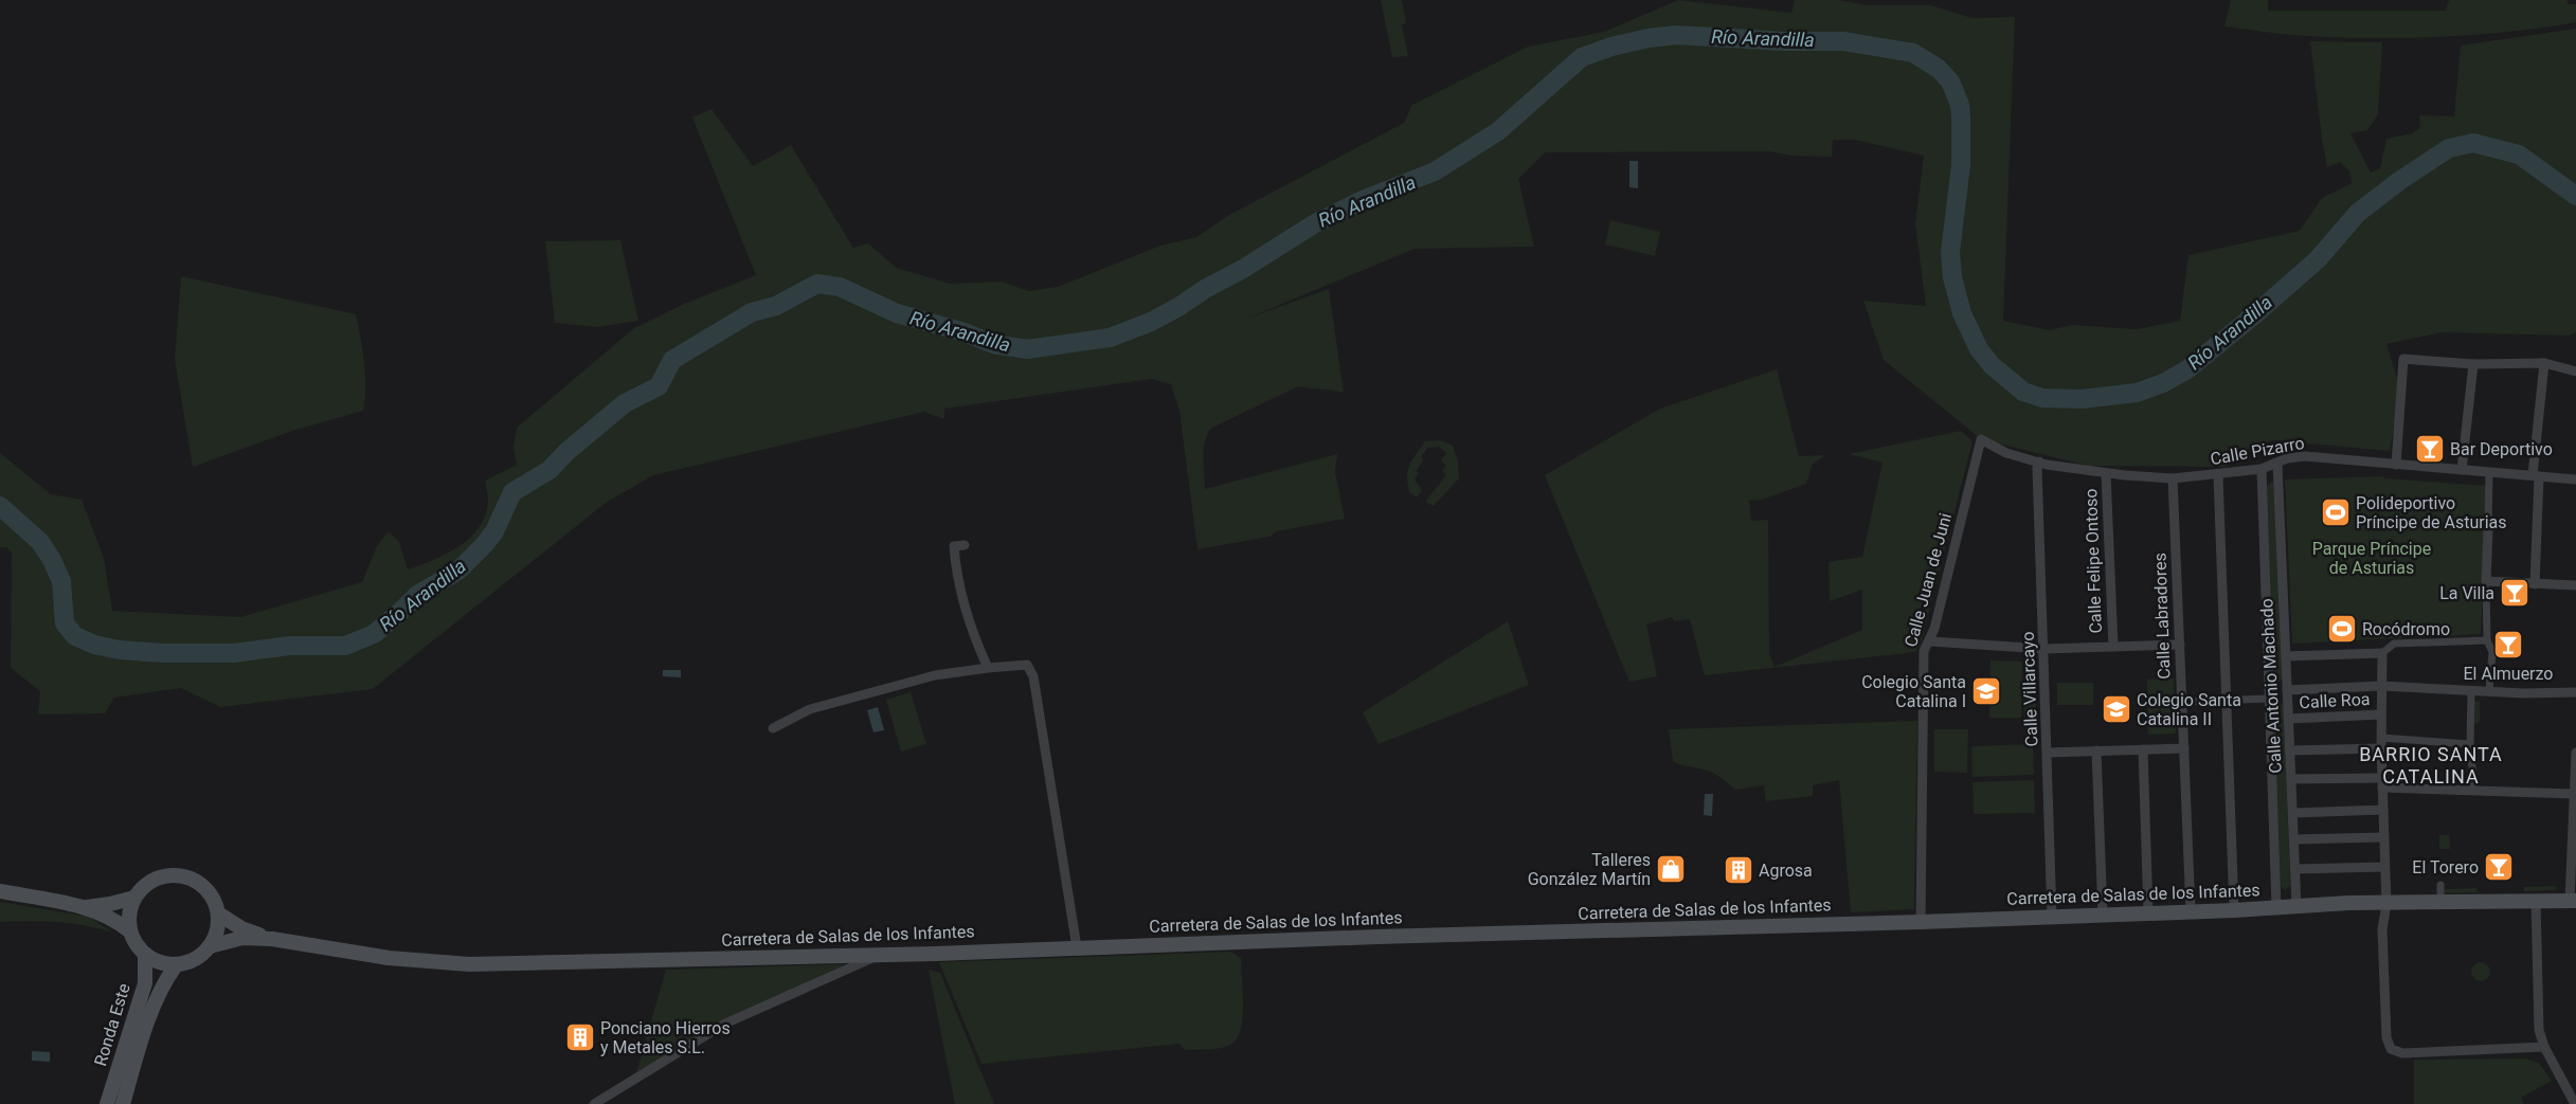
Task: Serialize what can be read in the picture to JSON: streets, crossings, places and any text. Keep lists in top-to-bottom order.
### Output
{
  "streets": {
    "main road": ["Carretera de Salas de los Infantes", "Ronda Este"],
    "street": [
      "Calle Pizarro",
      "Calle Felipe Ontoso",
      "Calle Juan de Juni",
      "Calle Labradores",
      "Calle Antonio Machado",
      "Calle Villarcayo",
      "Calle Roa"
    ]
  },
  "crossings": [
    ["Calle Pizarro", "Calle Felipe Ontoso"],
    ["Calle Pizarro", "Calle Juan de Juni"],
    ["Calle Pizarro", "Calle Labradores"],
    ["Calle Pizarro", "Calle Antonio Machado"],
    ["Calle Pizarro", "Calle Villarcayo"],
    ["Calle Juan de Juni", "Carretera de Salas de los Infantes"],
    ["Calle Labradores", "Carretera de Salas de los Infantes"],
    ["Calle Antonio Machado", "Calle Roa"],
    ["Calle Antonio Machado", "Carretera de Salas de los Infantes"],
    ["Calle Villarcayo", "Carretera de Salas de los Infantes"],
    ["Carretera de Salas de los Infantes", "Ronda Este"]
  ],
  "districts": ["BARRIO SANTA CATALINA"],
  "water": ["Río Arandilla"],
  "parks": ["Parque Príncipe de Asturias"],
  "places": {
    "bar": [
      "Bar Deportivo",
      "La Villa",
      "El Almuerzo",
      "El Torero"
    ],
    "sports": ["Polideportivo Príncipe de Asturias", "Rocódromo"],
    "school or university": ["Colegio Santa Catalina I", "Colegio Santa Catalina II"],
    "shop": ["Talleres González Martín"],
    "building": ["Agrosa", "Ponciano Hierros y Metales S.L."]
  }
}
